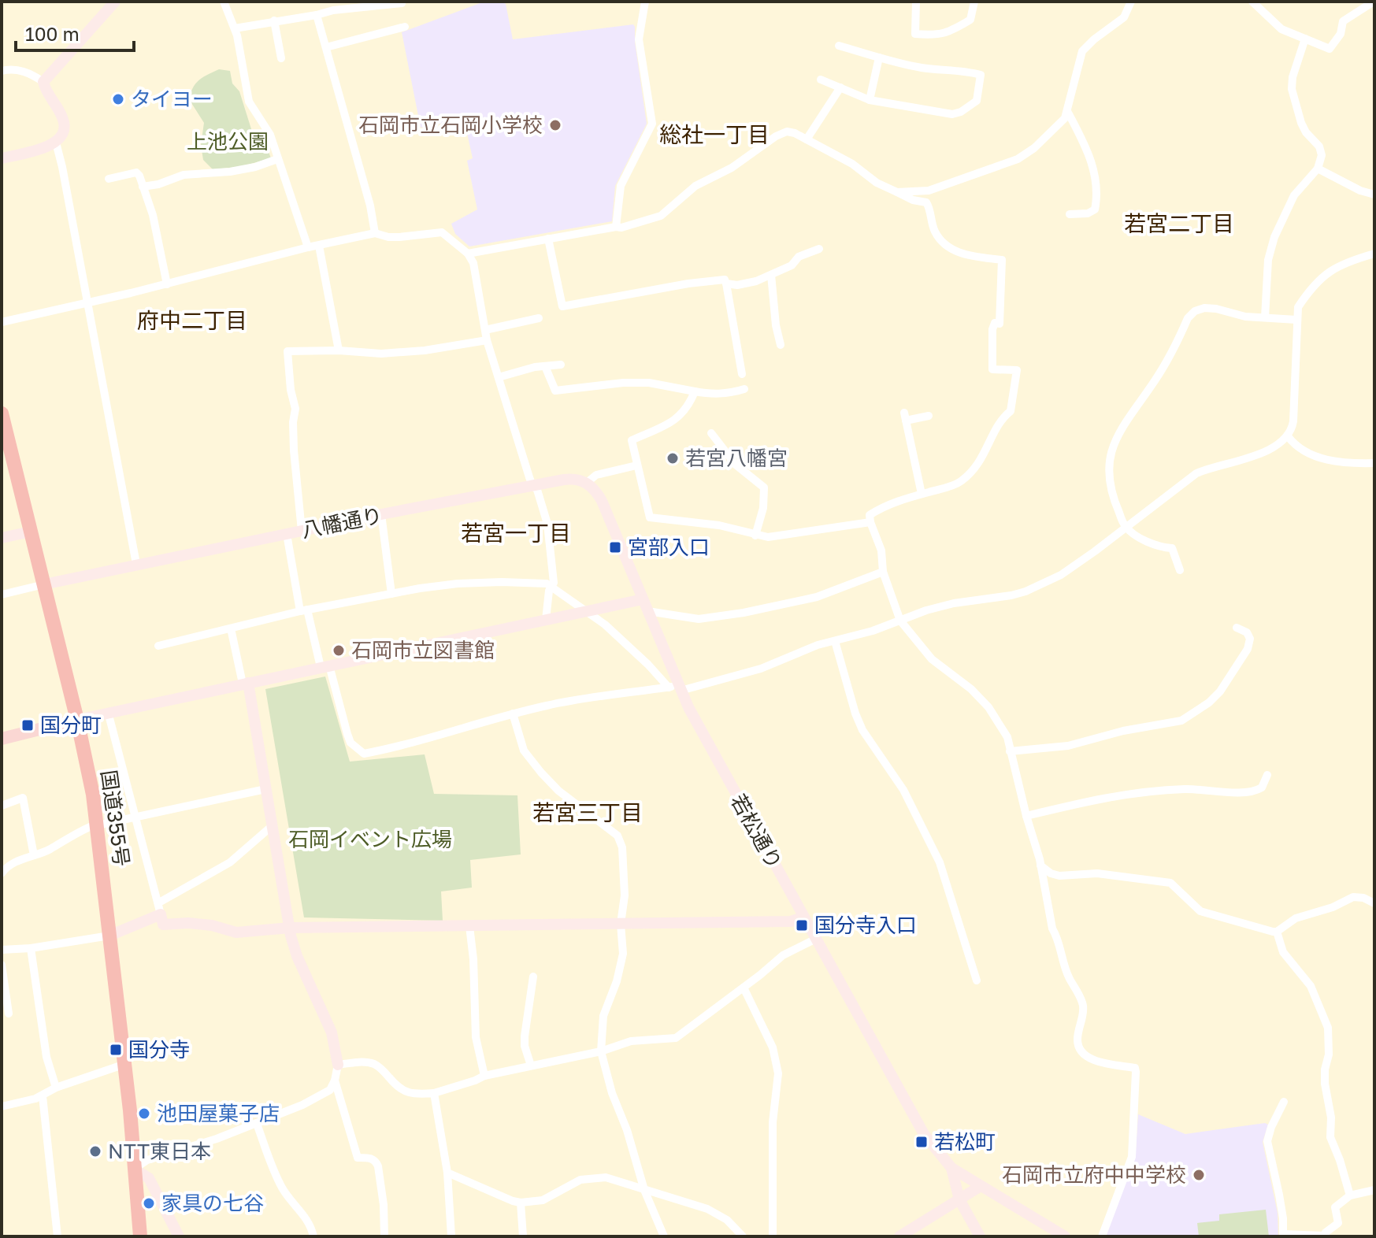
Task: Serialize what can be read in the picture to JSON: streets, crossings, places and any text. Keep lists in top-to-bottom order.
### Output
{
  "streets": {
    "highway": ["国道355号"],
    "street": ["八幡通り", "若松通り"]
  },
  "crossings": [
    ["八幡通り", "国道355号"],
    ["八幡通り", "若松通り"]
  ],
  "districts": [
    "総社一丁目",
    "若宮二丁目",
    "府中二丁目",
    "若宮一丁目",
    "若宮三丁目"
  ],
  "parks": ["上池公園", "石岡イベント広場"],
  "places": {
    "other": [
      "タイヨー",
      "石岡市立石岡小学校",
      "若宮八幡宮",
      "石岡市立図書館",
      "池田屋菓子店",
      "NTT東日本",
      "石岡市立府中中学校",
      "家具の七谷"
    ],
    "transit": [
      "宮部入口",
      "国分町",
      "国分寺入口",
      "国分寺",
      "若松町"
    ]
  },
  "scale_bar": "100 m"
}
